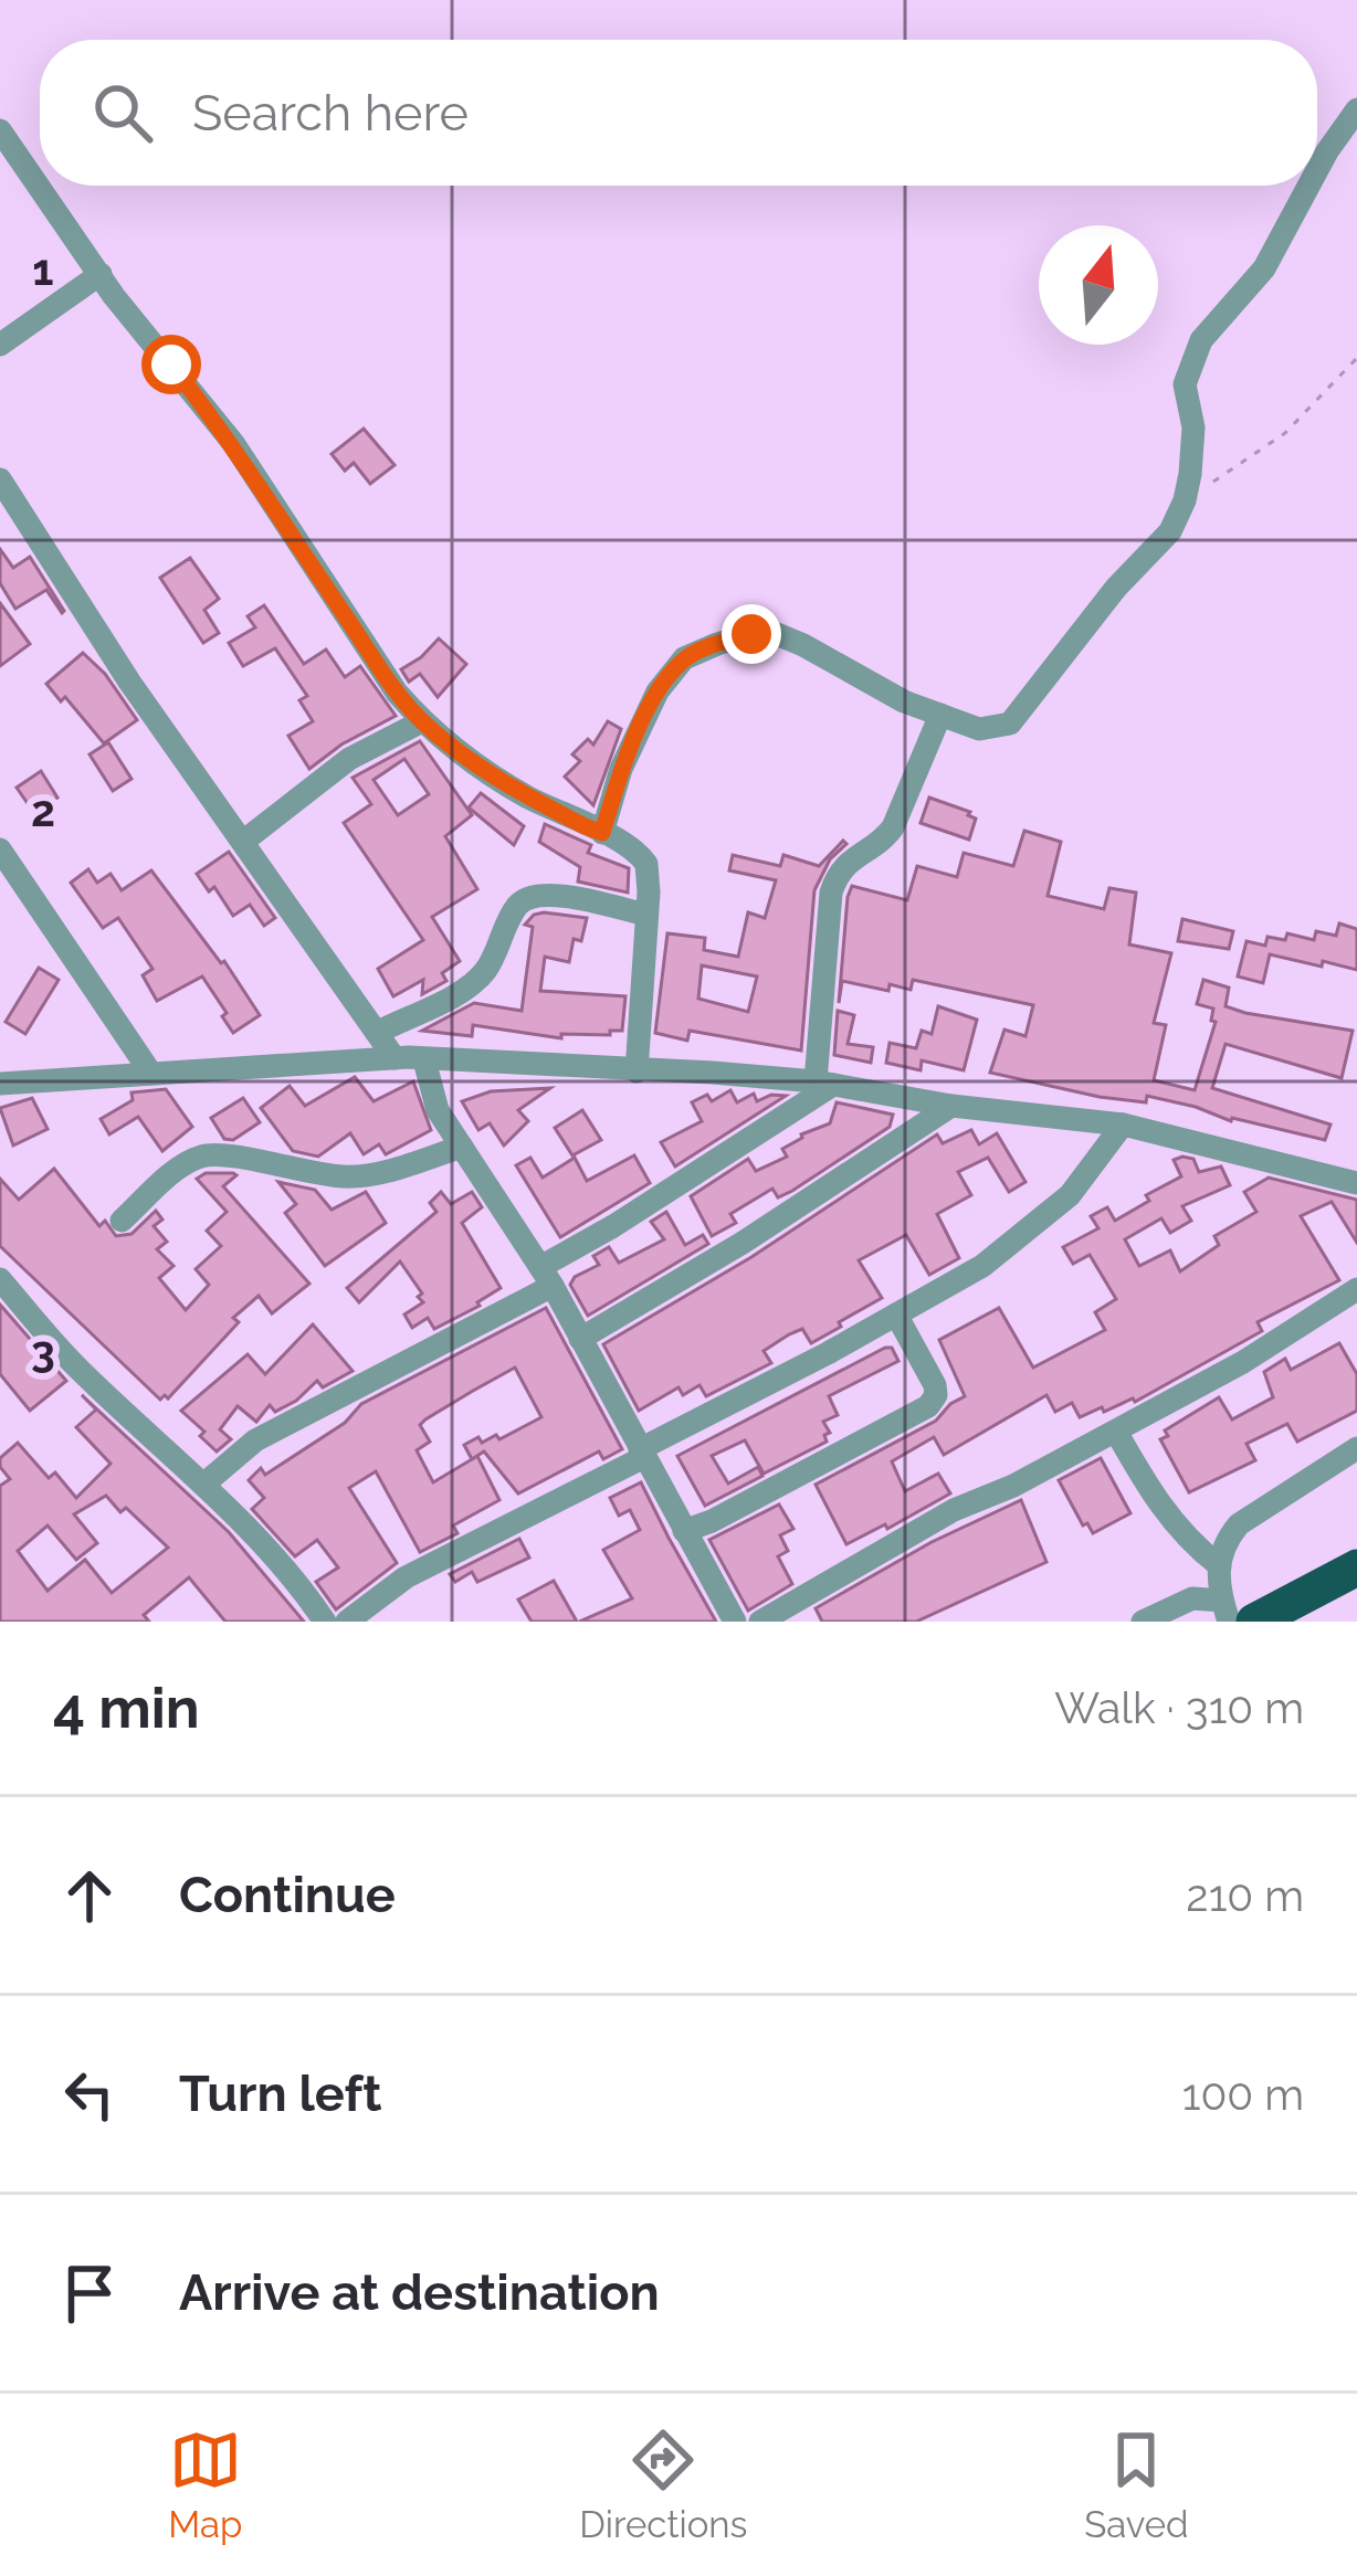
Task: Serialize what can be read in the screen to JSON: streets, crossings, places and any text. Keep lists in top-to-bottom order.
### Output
{
  "north": "top",
  "page": {
    "search": "Search here",
    "heading": ["4 min", "Walk · 310 m"],
    "list": [
      ["Continue", "210 m"],
      ["Turn left", "100 m"],
      "Arrive at destination"
    ],
    "nav": ["Map", "Directions", "Saved"]
  },
  "grid": {
    "rows": ["1", "2", "3"]
  }
}
